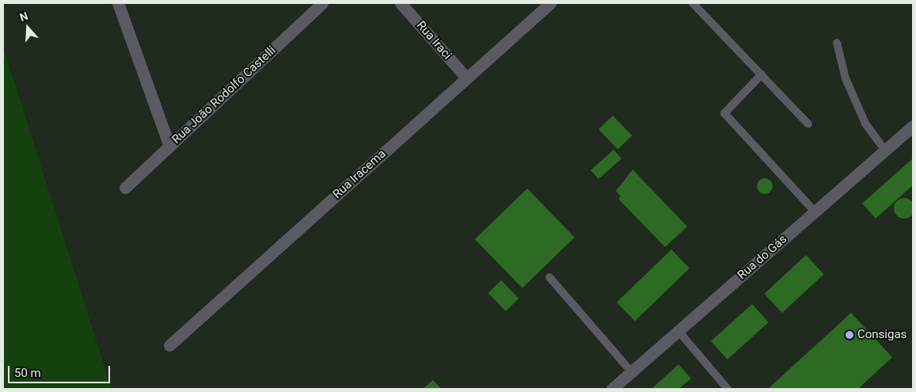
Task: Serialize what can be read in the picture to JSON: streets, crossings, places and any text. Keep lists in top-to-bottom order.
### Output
{
  "streets": {
    "street": [
      "Rua Iraci",
      "Rua João Rodolfo Castelli",
      "Rua Iracema",
      "Rua do Gás"
    ]
  },
  "crossings": [
    ["Rua Iraci", "Rua Iracema"]
  ],
  "places": ["Consigas"],
  "scale_bar": "50 m",
  "north": "top"
}
